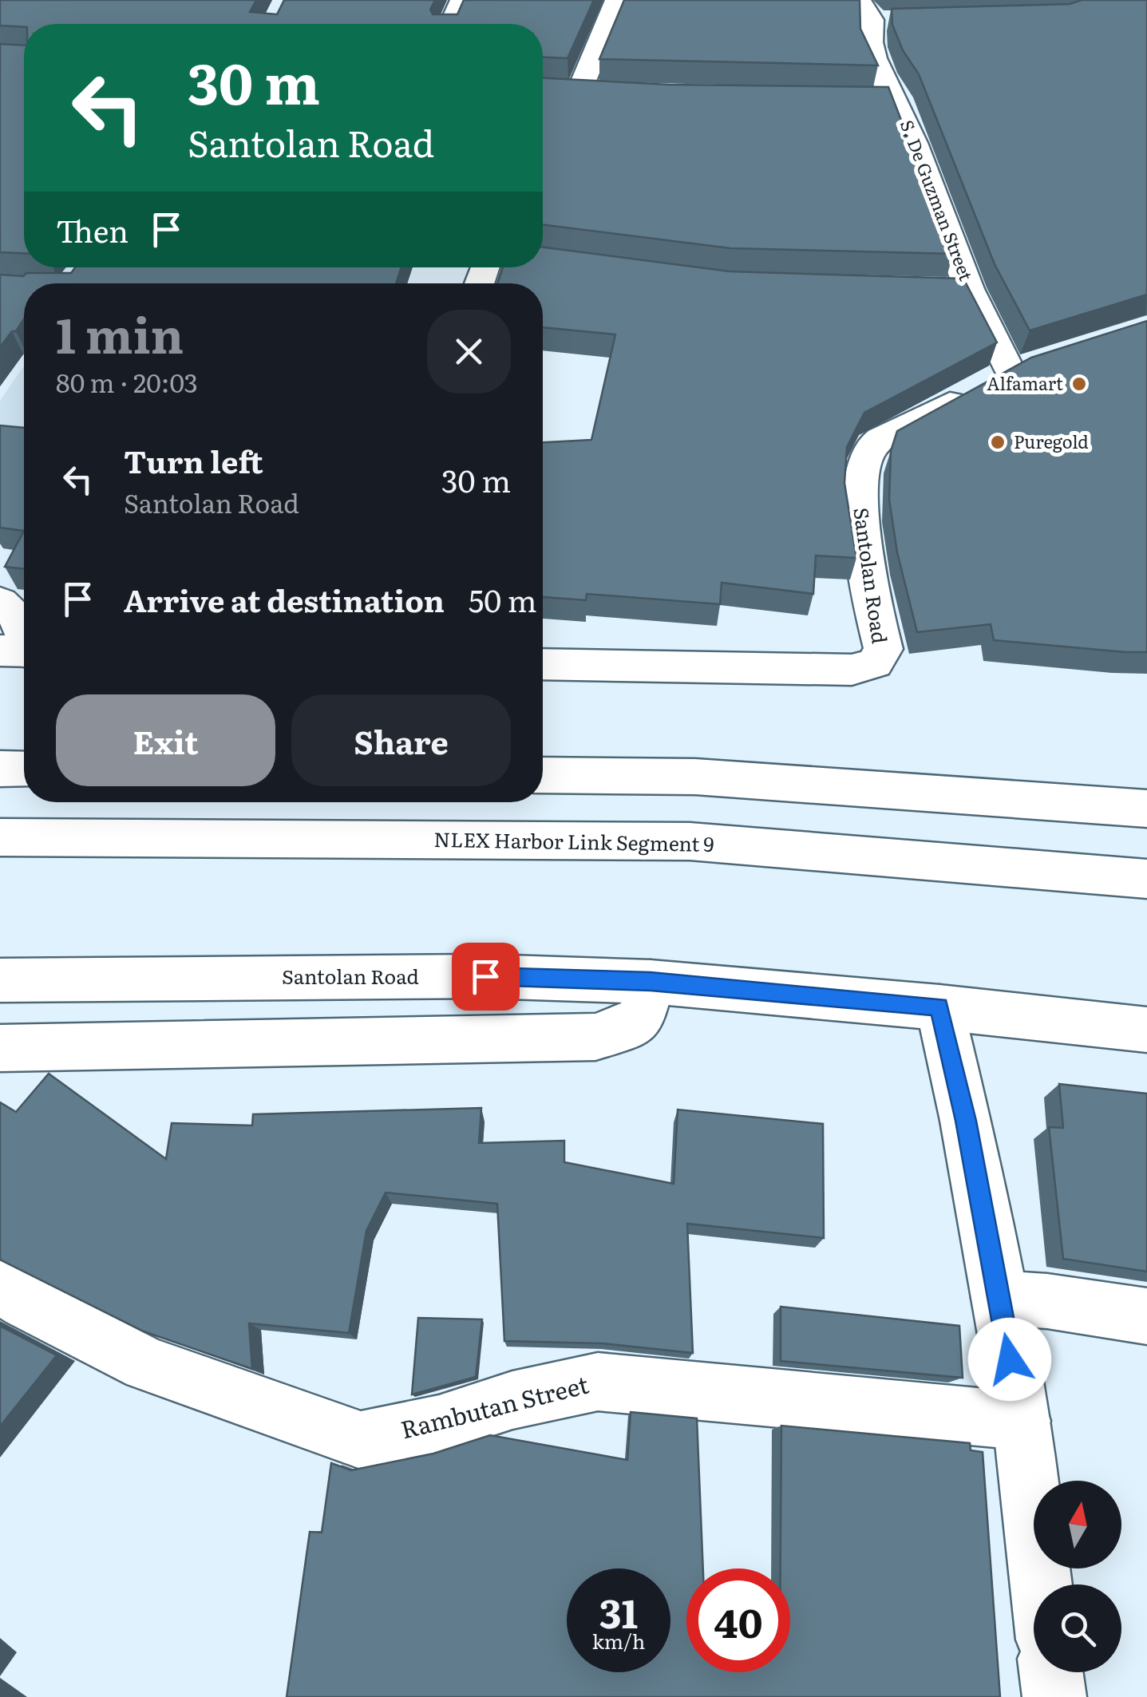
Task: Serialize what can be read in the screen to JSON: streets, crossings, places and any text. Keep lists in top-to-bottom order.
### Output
{
  "streets": {
    "main road": [
      "S. De Guzman Street",
      "Santolan Road",
      "NLEX Harbor Link Segment 9",
      "Rambutan Street"
    ]
  },
  "crossings": [
    ["S. De Guzman Street", "Santolan Road"]
  ],
  "places": ["Alfamart", "Puregold"],
  "north": "top",
  "page": {
    "turn": ["30 m", "Santolan Road"],
    "then": "Then",
    "heading": ["1 min", "80 m · 20:03"],
    "list": [
      {
        "name": "Turn left",
        "note": "Santolan Road",
        "value": "30 m"
      },
      {
        "name": "Arrive at destination",
        "value": "50 m"
      }
    ],
    "buttons": ["Exit", "Share"],
    "speed": "31 km/h",
    "limit": "40"
  }
}
